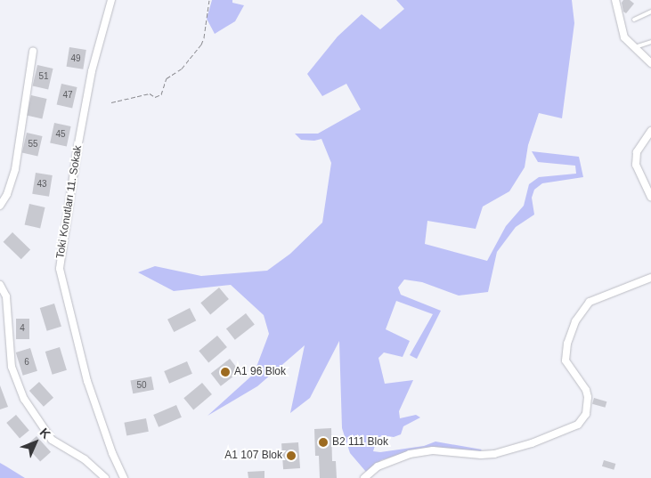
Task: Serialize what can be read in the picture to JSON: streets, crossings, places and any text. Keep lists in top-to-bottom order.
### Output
{
  "streets": {
    "street": ["Toki Konutları 11. Sokak"]
  },
  "places": ["A1 96 Blok", "B2 111 Blok", "A1 107 Blok"],
  "house_numbers": [
    "49",
    "51",
    "47",
    "45",
    "55",
    "43",
    "4",
    "6",
    "50"
  ],
  "north": "top right"
}
